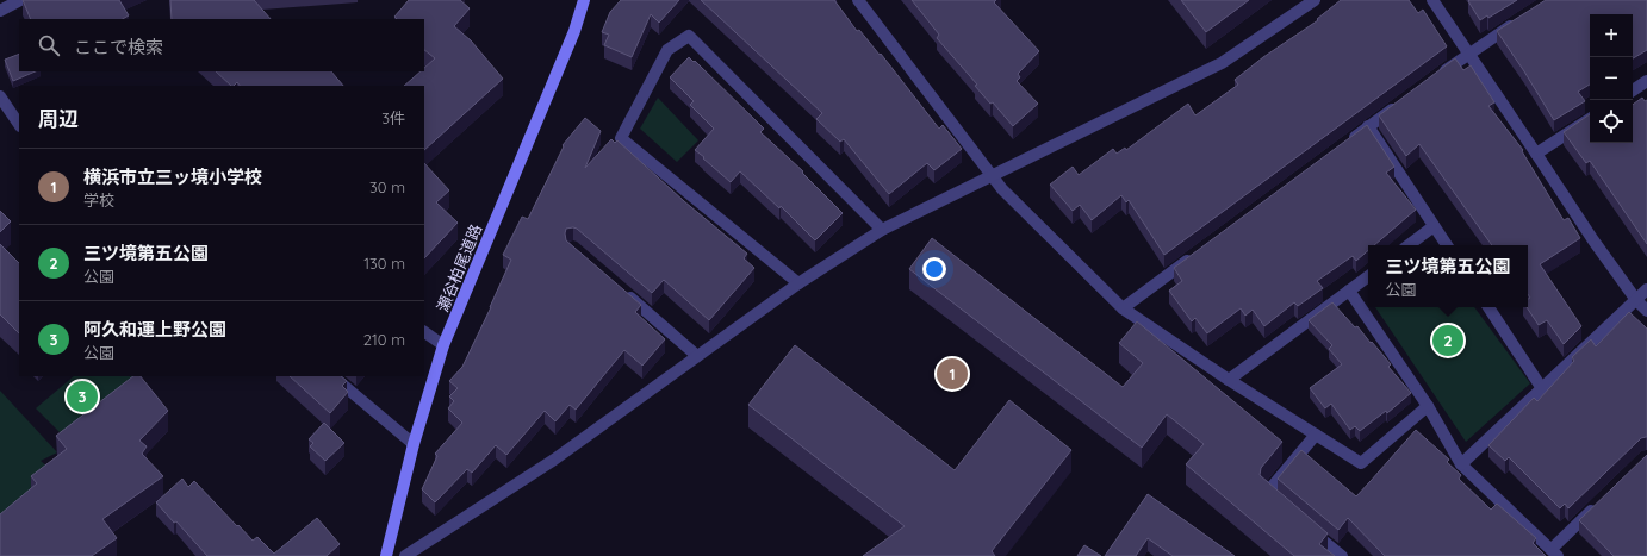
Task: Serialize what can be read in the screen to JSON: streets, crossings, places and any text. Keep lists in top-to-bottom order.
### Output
{
  "streets": {
    "main road": ["瀬谷柏尾道路"]
  },
  "page": {
    "map_buttons": ["+", "−"],
    "search": "ここで検索",
    "heading": ["周辺", "3件"],
    "list": [
      {
        "mark": "1",
        "name": "横浜市立三ッ境小学校",
        "note": "学校",
        "value": "30 m"
      },
      {
        "mark": "2",
        "name": "三ツ境第五公園",
        "note": "公園",
        "value": "130 m"
      },
      {
        "mark": "3",
        "name": "阿久和運上野公園",
        "note": "公園",
        "value": "210 m"
      }
    ],
    "popup": ["三ツ境第五公園", "公園"],
    "pins": ["2", "1", "3"]
  }
}
